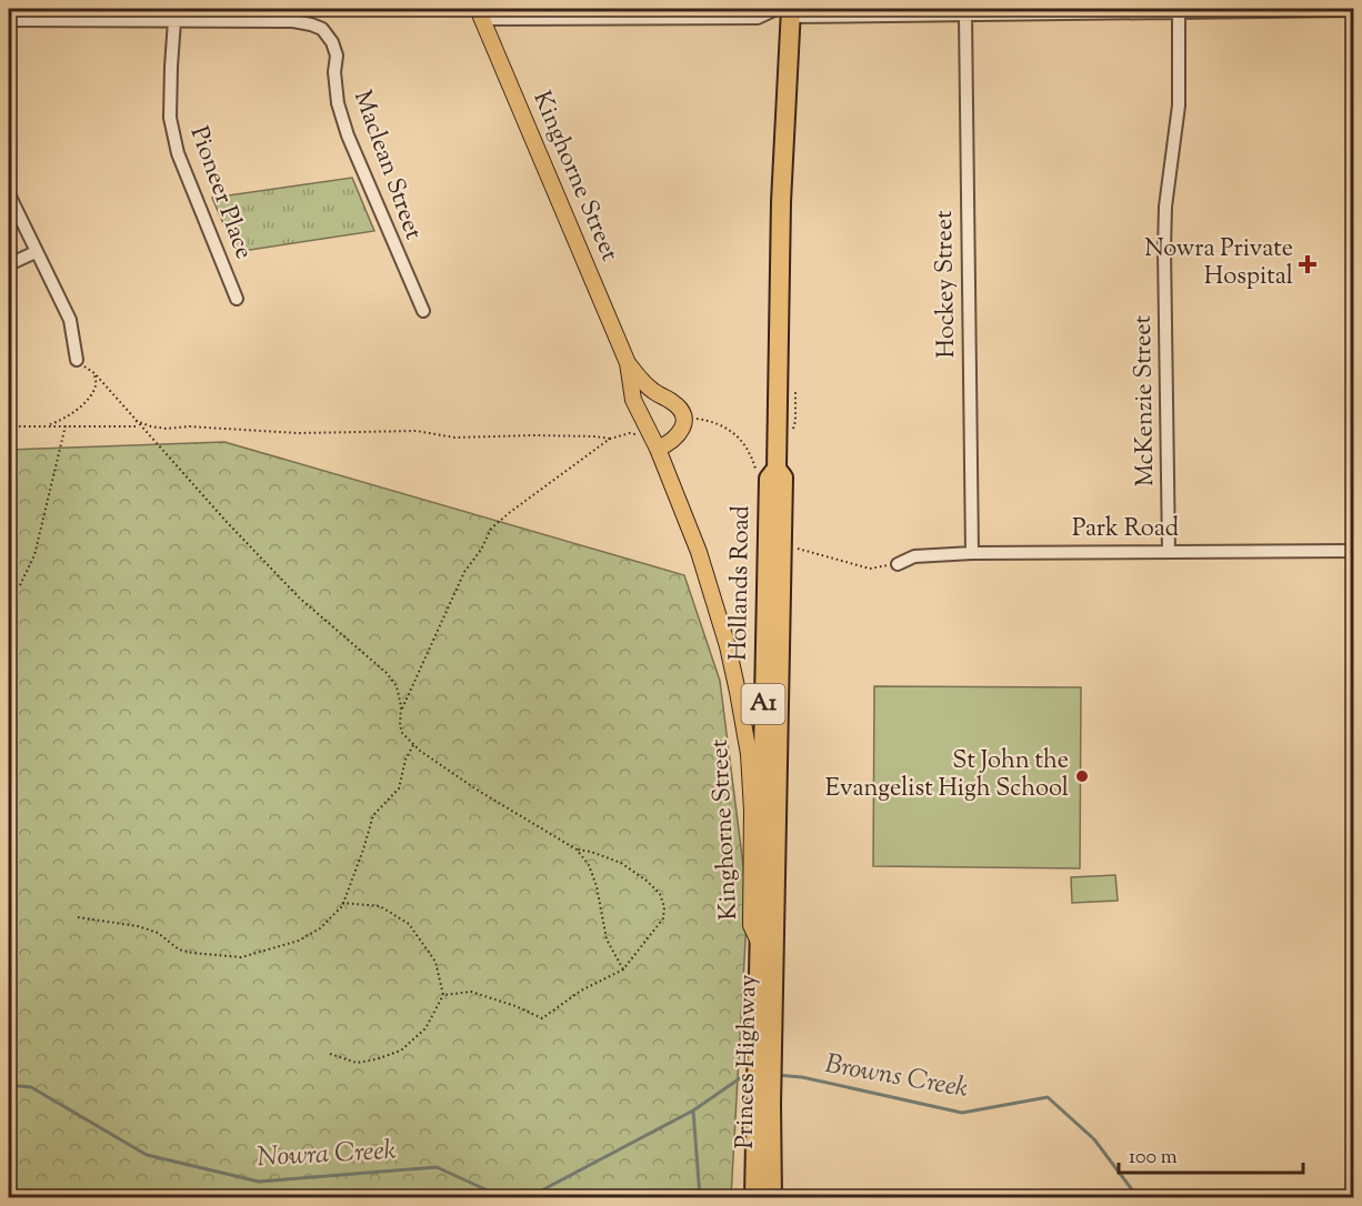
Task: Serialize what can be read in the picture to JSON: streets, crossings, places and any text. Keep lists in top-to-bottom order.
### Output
{
  "streets": {
    "highway": ["Hollands Road", "A1", "Princes Highway"],
    "main road": ["Kinghorne Street"],
    "street": [
      "Maclean Street",
      "Pioneer Place",
      "Hockey Street",
      "McKenzie Street",
      "Park Road"
    ]
  },
  "crossings": [
    ["Maclean Street", "Pioneer Place"],
    ["Kinghorne Street", "Hollands Road"],
    ["Kinghorne Street", "Princes Highway"],
    ["Hockey Street", "Park Road"],
    ["McKenzie Street", "Park Road"],
    ["Hollands Road", "Princes Highway"]
  ],
  "water": ["Browns Creek", "Nowra Creek"],
  "places": {
    "health": ["Nowra Private Hospital"],
    "other": ["St John the Evangelist High School"]
  },
  "scale_bar": "100 m"
}
